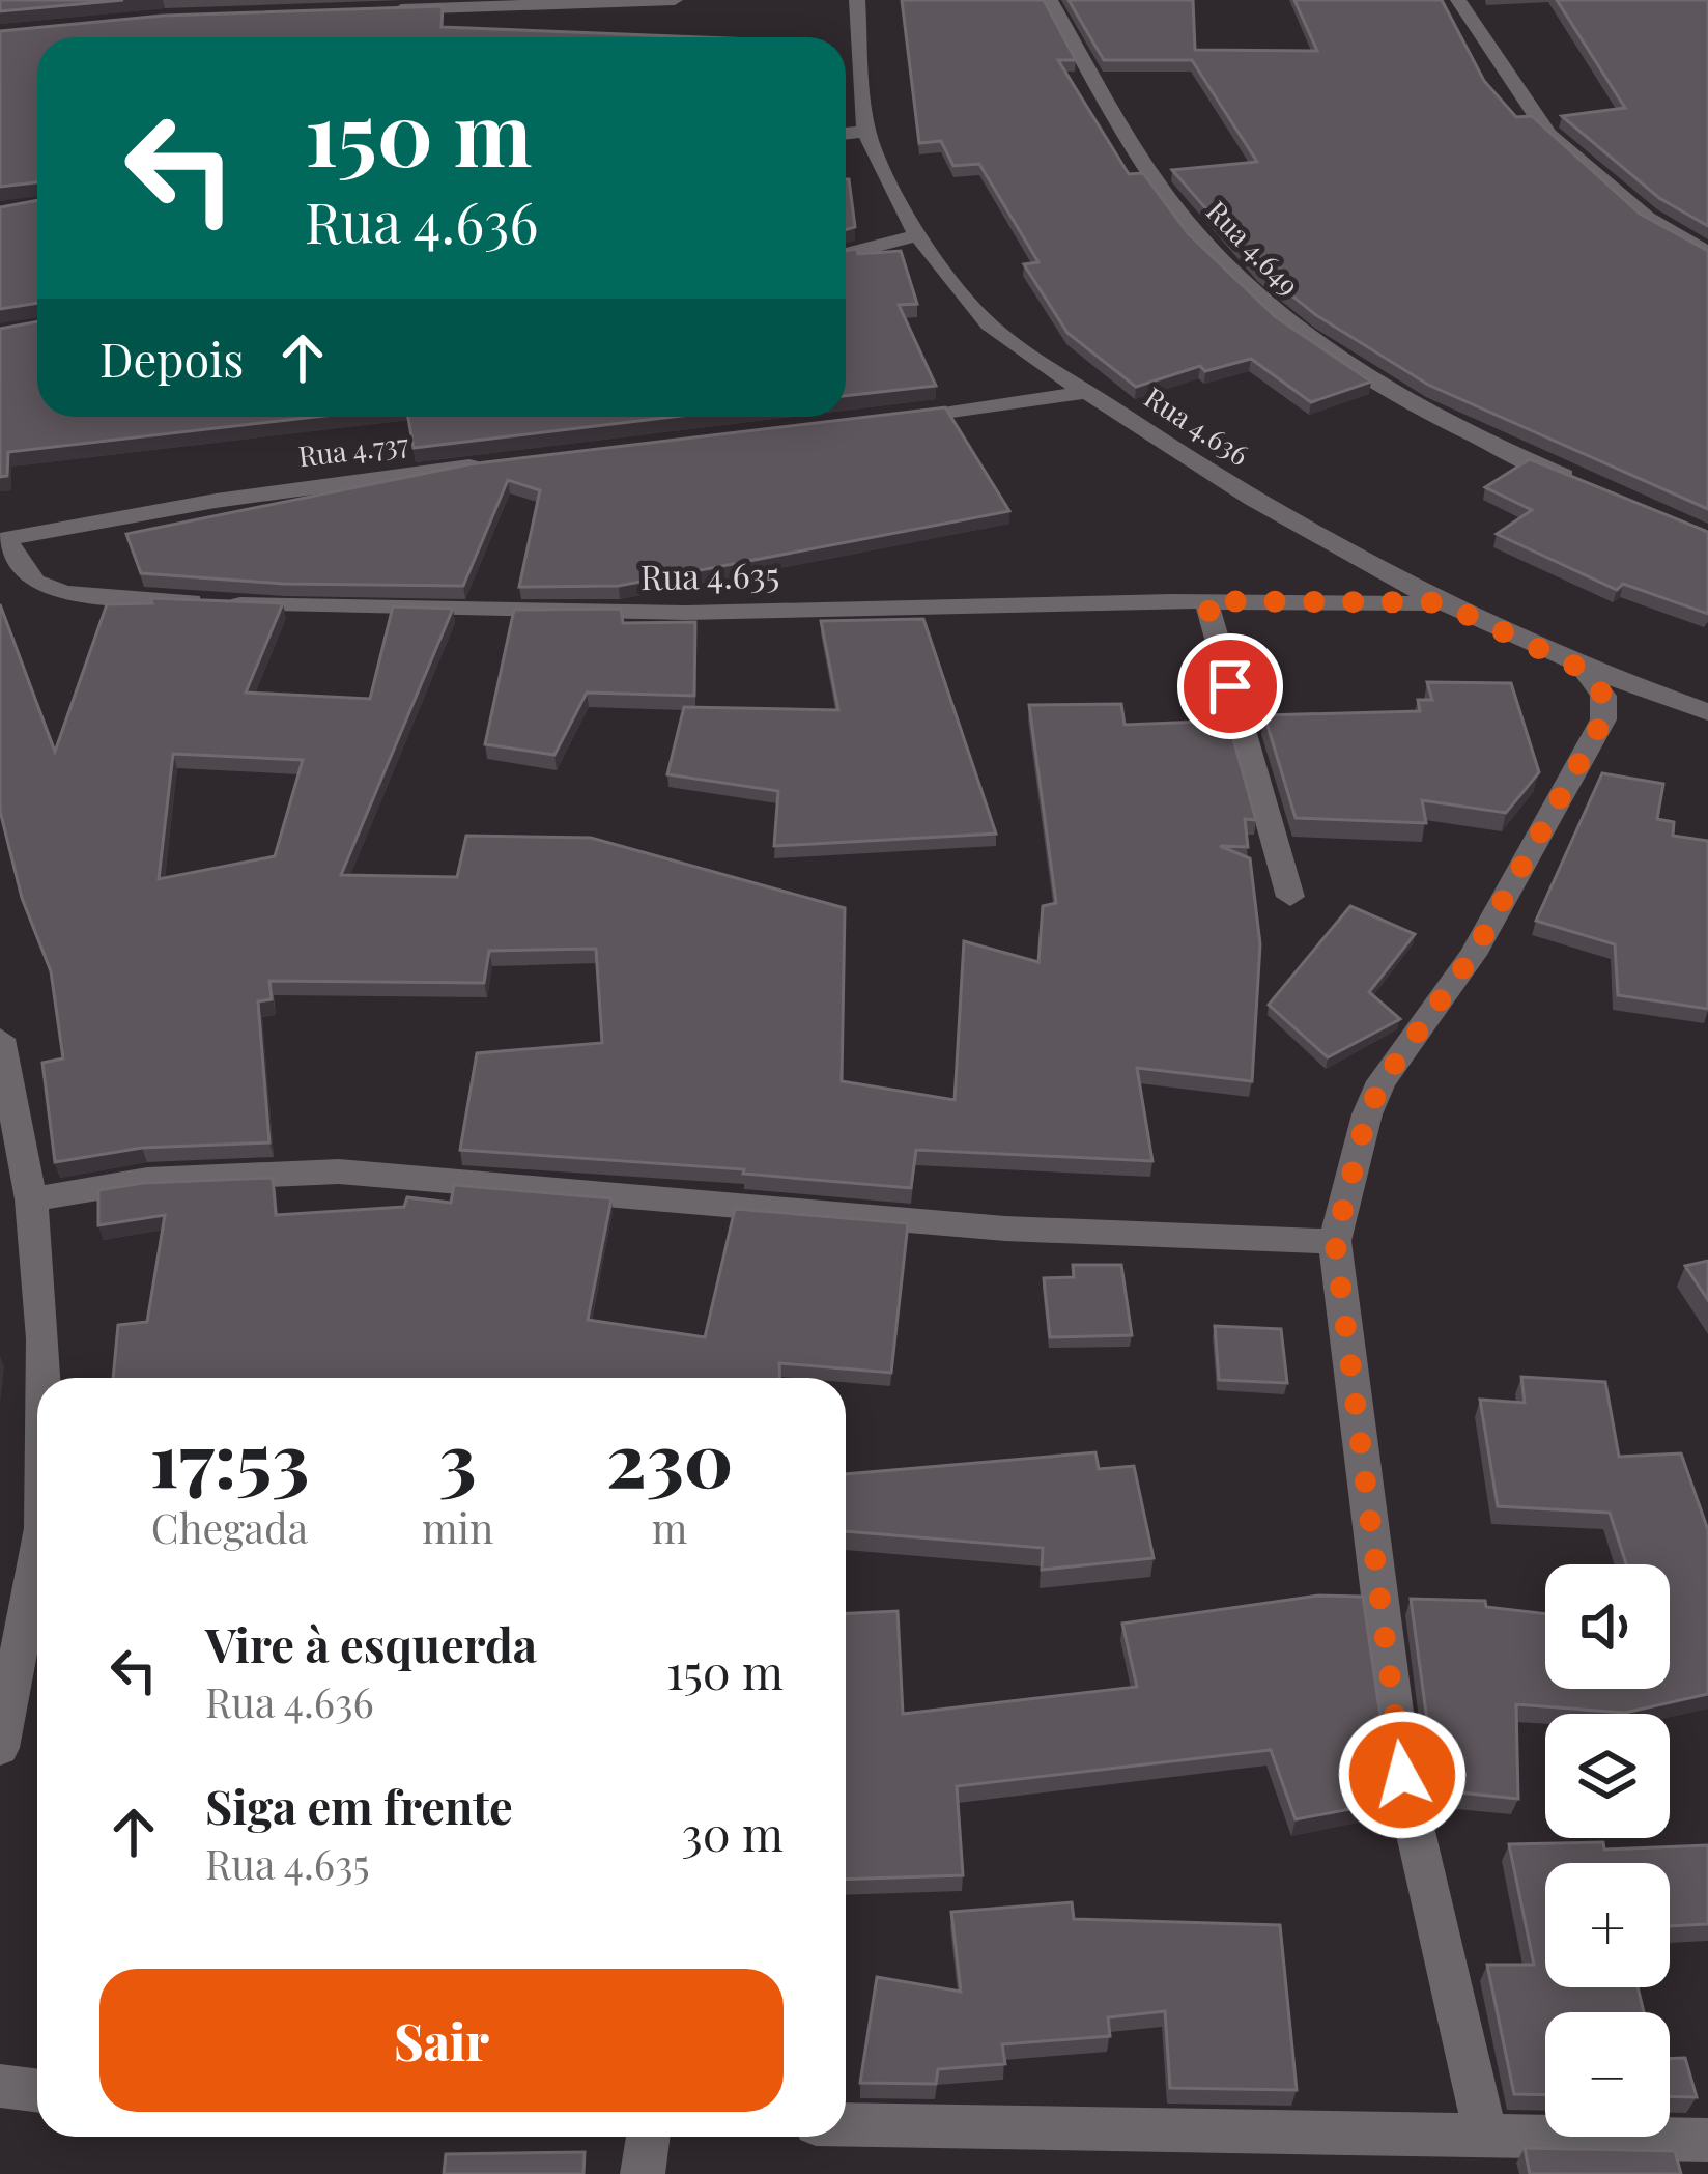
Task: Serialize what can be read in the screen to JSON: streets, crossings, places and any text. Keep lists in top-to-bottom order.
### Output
{
  "streets": {
    "street": [
      "Rua 4.649",
      "Rua 4.636",
      "Rua 4.737",
      "Rua 4.635"
    ]
  },
  "crossings": [
    ["Rua 4.636", "Rua 4.635"],
    ["Rua 4.737", "Rua 4.635"]
  ],
  "page": {
    "turn": ["150 m", "Rua 4.636"],
    "then": "Depois",
    "eta": [
      "17:53",
      "Chegada",
      "3",
      "min",
      "230",
      "m"
    ],
    "map_buttons": ["+", "−"],
    "list": [
      {
        "name": "Vire à esquerda",
        "note": "Rua 4.636",
        "value": "150 m"
      },
      {
        "name": "Siga em frente",
        "note": "Rua 4.635",
        "value": "30 m"
      }
    ],
    "buttons": "Sair"
  }
}
